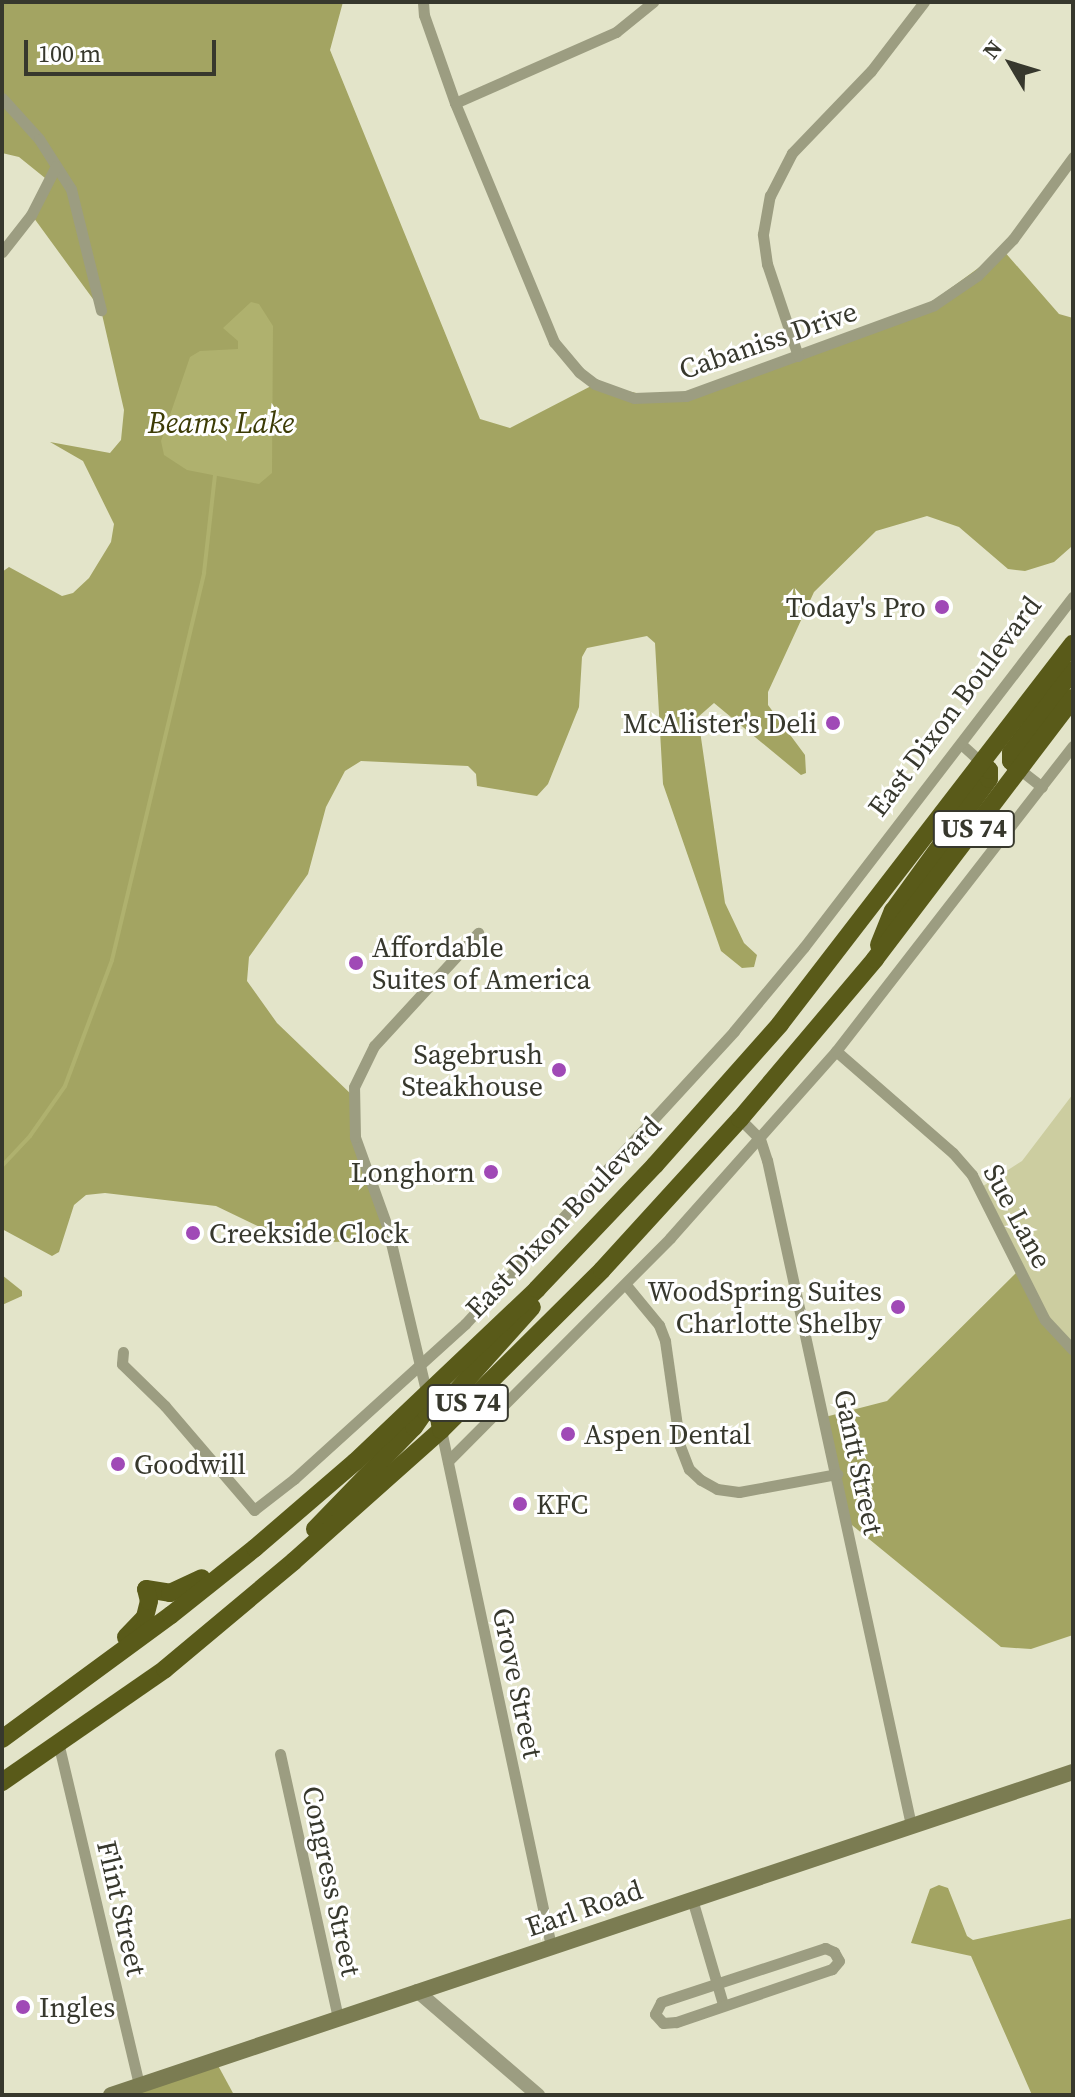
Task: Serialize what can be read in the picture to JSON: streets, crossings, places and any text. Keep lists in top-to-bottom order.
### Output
{
  "streets": {
    "highway": ["East Dixon Boulevard", "US 74"],
    "main road": ["Earl Road"],
    "street": [
      "Cabaniss Drive",
      "Sue Lane",
      "Gantt Street",
      "Grove Street",
      "Congress Street",
      "Flint Street"
    ]
  },
  "crossings": [
    ["US 74", "Grove Street"],
    ["US 74", "Flint Street"],
    ["Gantt Street", "Earl Road"],
    ["Grove Street", "Earl Road"],
    ["Congress Street", "Earl Road"],
    ["Flint Street", "Earl Road"]
  ],
  "water": ["Beams Lake"],
  "places": [
    "Today's Pro",
    "McAlister's Deli",
    "Affordable Suites of America",
    "Sagebrush Steakhouse",
    "Longhorn",
    "Creekside Clock",
    "WoodSpring Suites Charlotte Shelby",
    "Aspen Dental",
    "Goodwill",
    "KFC",
    "Ingles"
  ],
  "scale_bar": "100 m",
  "north": "top left"
}
